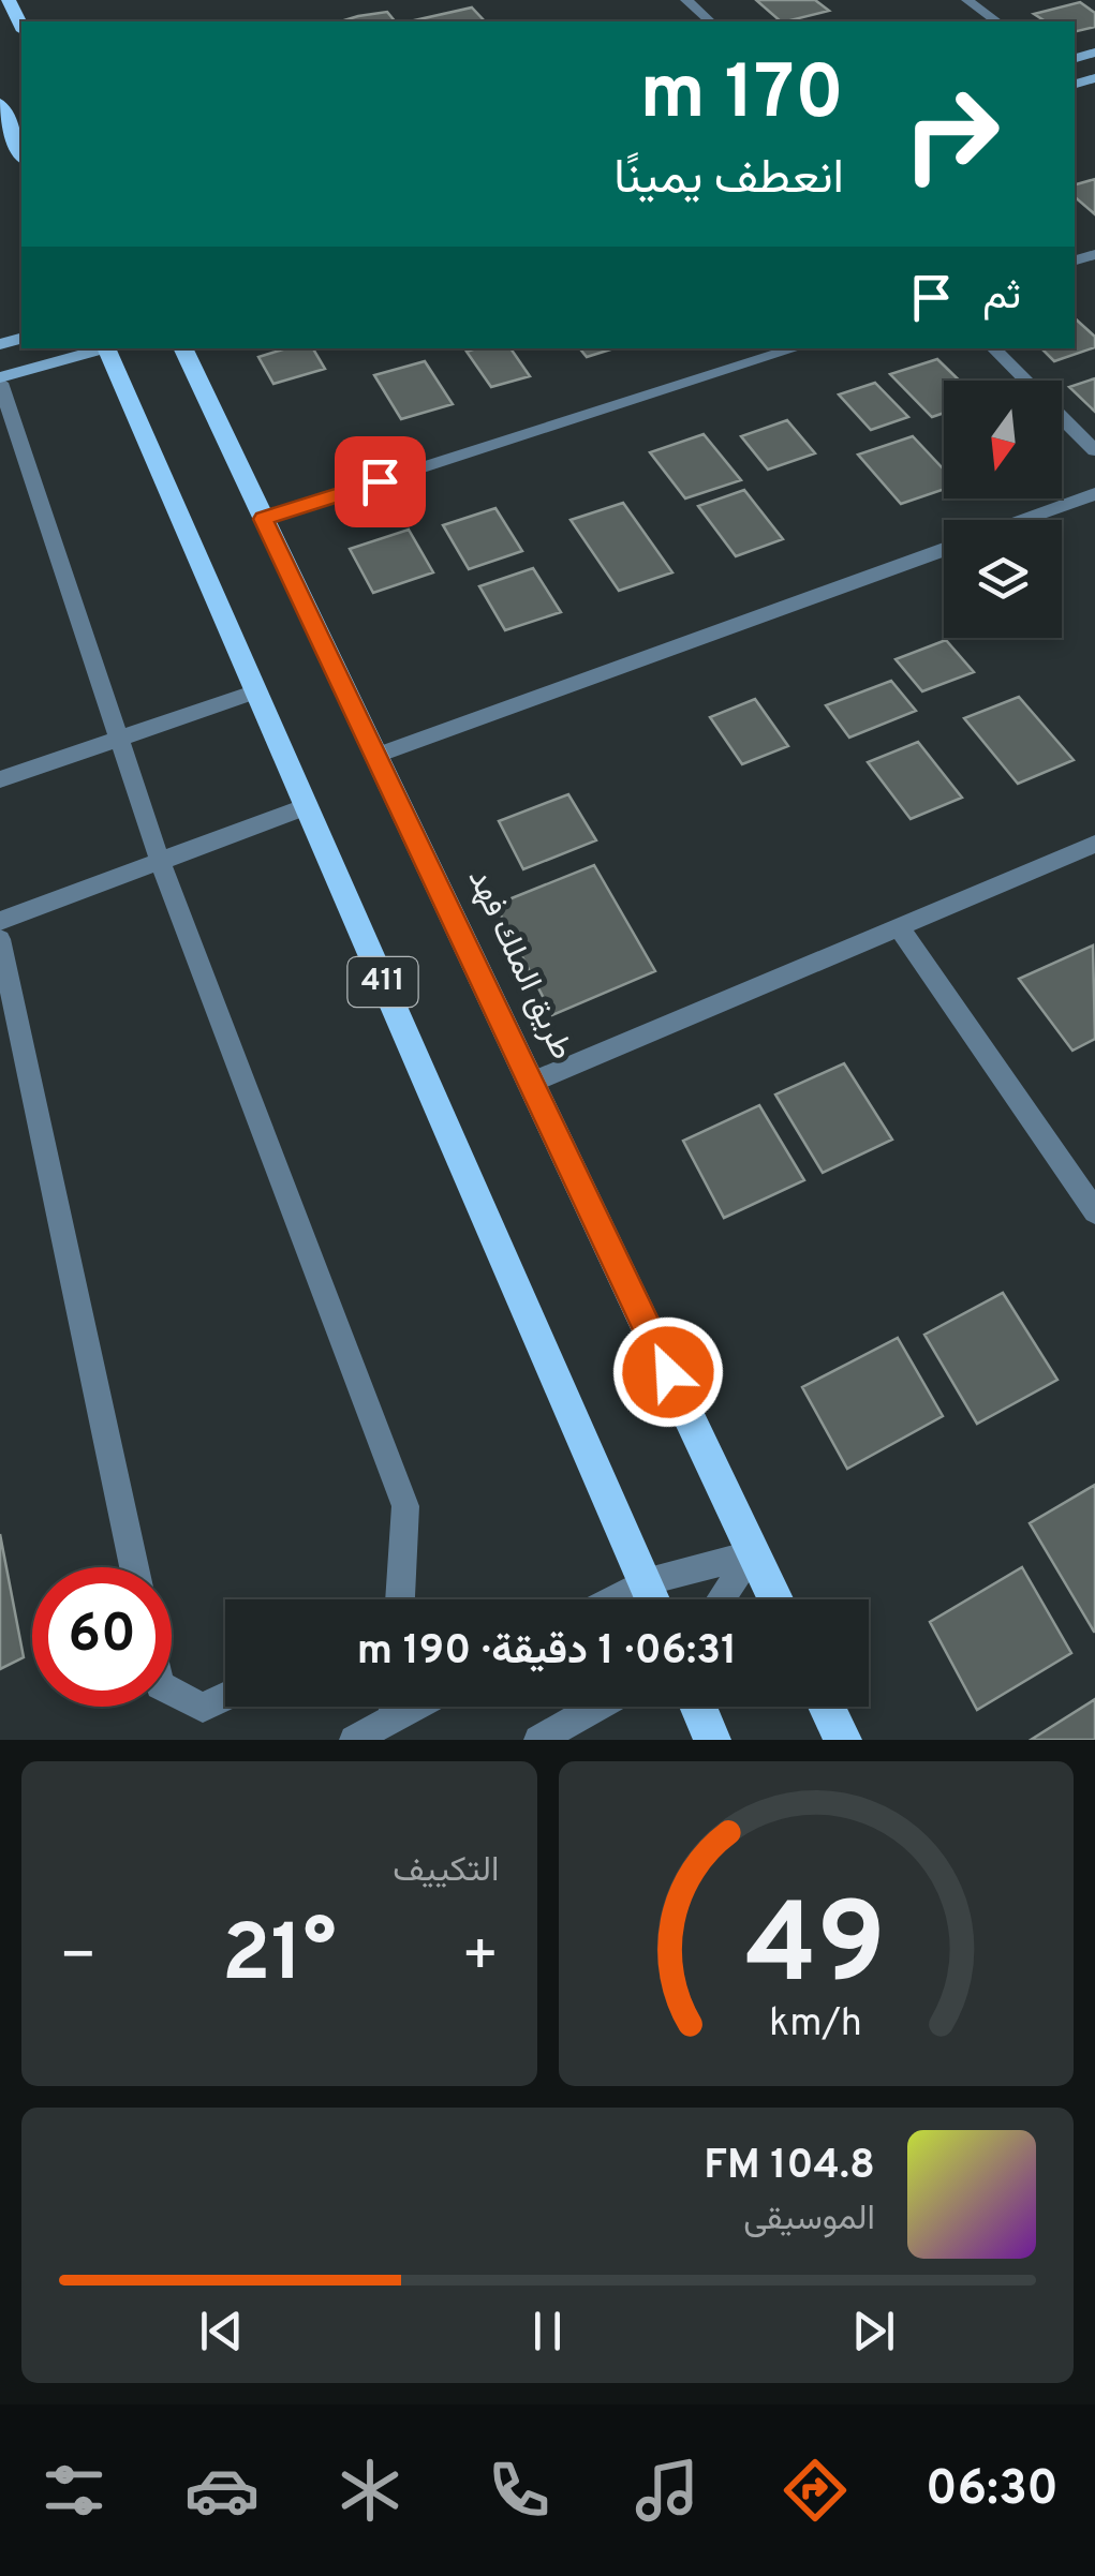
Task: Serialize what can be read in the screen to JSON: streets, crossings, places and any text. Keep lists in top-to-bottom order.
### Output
{
  "streets": {
    "main road": ["طريق الملك فهد", "411"]
  },
  "north": "bottom",
  "page": {
    "turn": ["170 m", "انعطف يمينًا"],
    "then": "ثم",
    "limit": "60",
    "trip": "06:31 · 1 دقيقة · 190 m",
    "tile": "التكييف",
    "heat": ["−", "21°", "+"],
    "song": ["104.8 FM", "الموسيقى"],
    "tabs": "06:30",
    "gauge": ["49", "km/h"]
  }
}
